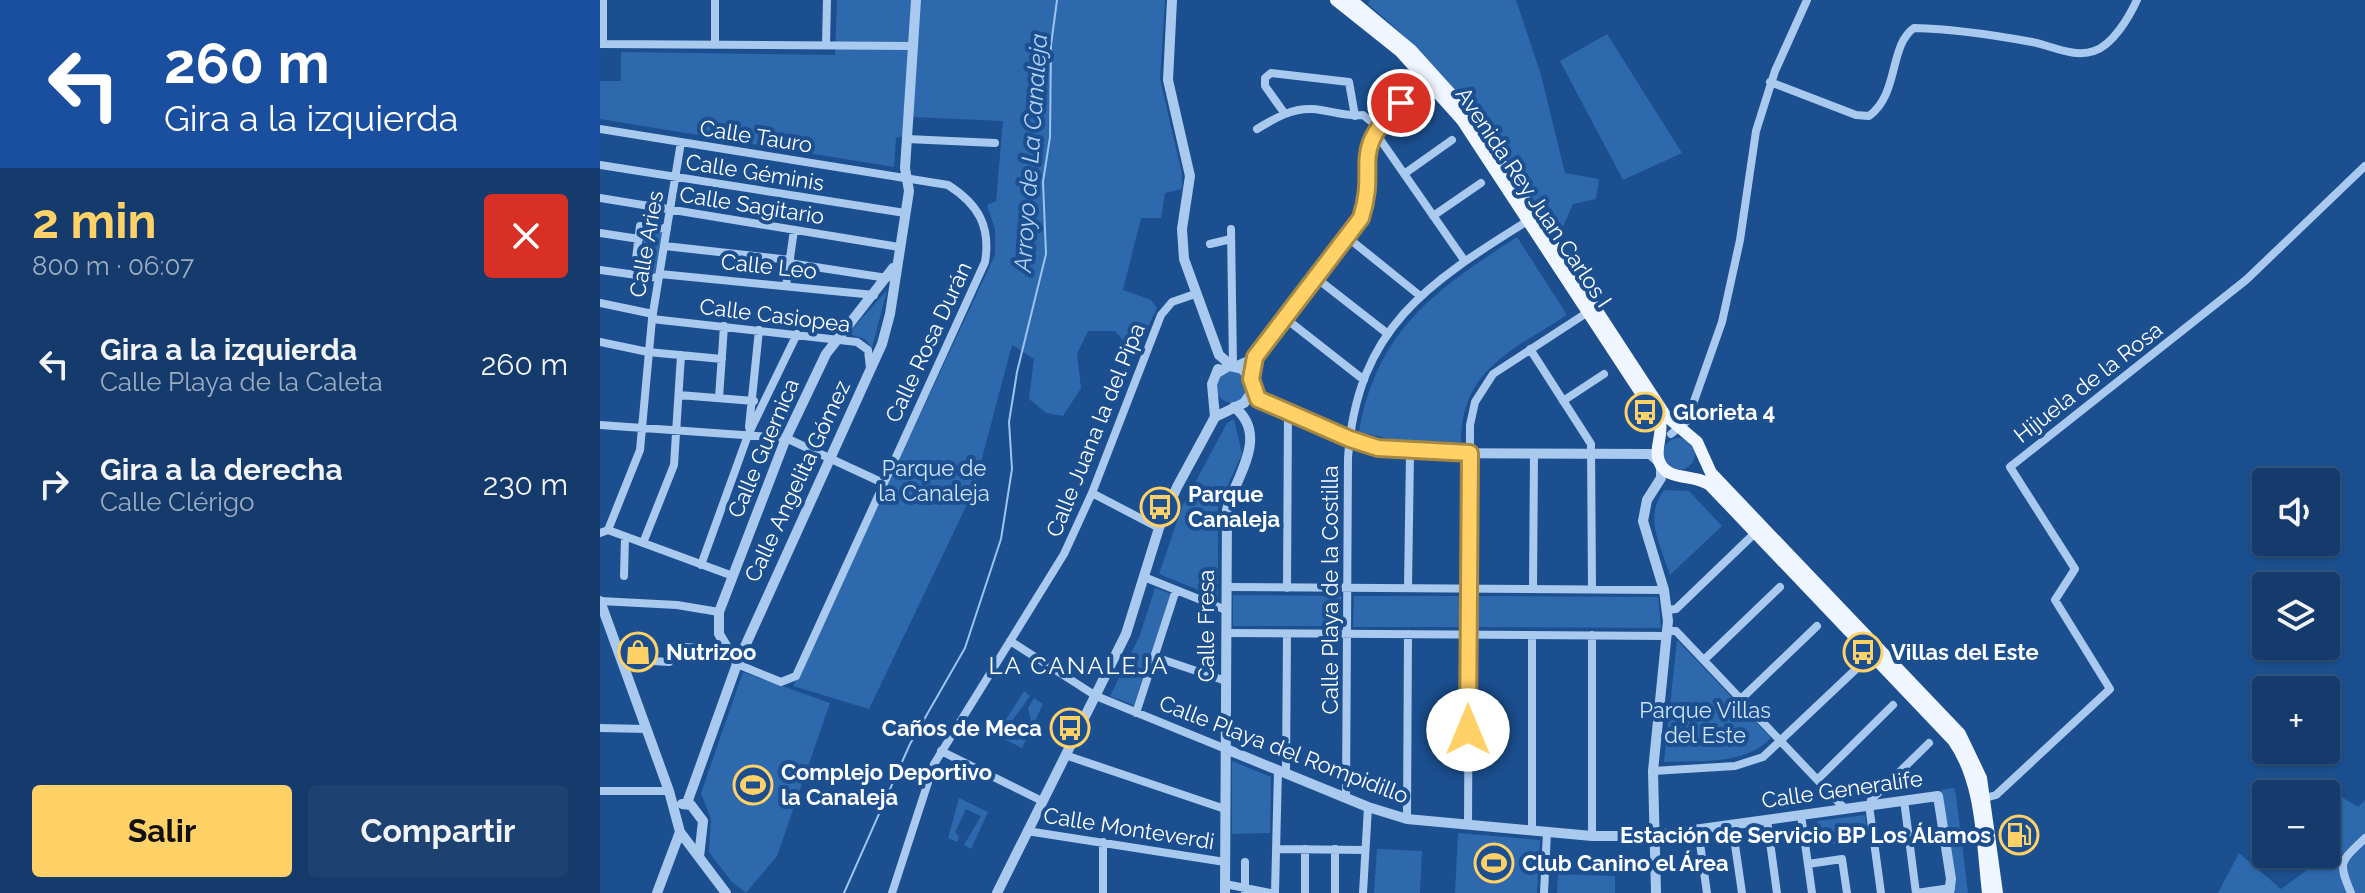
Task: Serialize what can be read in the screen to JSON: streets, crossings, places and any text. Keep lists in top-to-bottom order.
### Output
{
  "streets": {
    "main road": ["Avenida Rey Juan Carlos I"],
    "street": [
      "Calle Tauro",
      "Calle Géminis",
      "Calle Sagitario",
      "Calle Aries",
      "Calle Leo",
      "Calle Casiopea",
      "Calle Rosa Durán",
      "Hijuela de la Rosa",
      "Calle Juana la del Pipa",
      "Calle Guernica",
      "Calle Angelita Gómez",
      "Calle Playa de la Costilla",
      "Calle Fresa",
      "Calle Playa del Rompidillo",
      "Calle Generalife",
      "Calle Monteverdi"
    ]
  },
  "crossings": [
    ["Calle Tauro", "Calle Aries"],
    ["Calle Tauro", "Calle Rosa Durán"],
    ["Calle Tauro", "Calle Angelita Gómez"],
    ["Calle Géminis", "Calle Aries"],
    ["Calle Géminis", "Calle Angelita Gómez"],
    ["Avenida Rey Juan Carlos I", "Hijuela de la Rosa"],
    ["Avenida Rey Juan Carlos I", "Calle Playa de la Costilla"],
    ["Calle Sagitario", "Calle Aries"],
    ["Calle Sagitario", "Calle Angelita Gómez"],
    ["Calle Aries", "Calle Leo"],
    ["Calle Aries", "Calle Casiopea"],
    ["Calle Leo", "Calle Guernica"],
    ["Calle Casiopea", "Calle Guernica"],
    ["Calle Casiopea", "Calle Angelita Gómez"],
    ["Calle Rosa Durán", "Calle Angelita Gómez"],
    ["Calle Juana la del Pipa", "Calle Playa del Rompidillo"],
    ["Calle Guernica", "Calle Angelita Gómez"],
    ["Calle Playa de la Costilla", "Calle Playa del Rompidillo"],
    ["Calle Fresa", "Calle Playa del Rompidillo"],
    ["Calle Fresa", "Calle Monteverdi"],
    ["Calle Playa del Rompidillo", "Calle Generalife"]
  ],
  "districts": ["LA CANALEJA"],
  "water": ["Arroyo de La Canaleja"],
  "parks": ["Parque de la Canaleja", "Parque Villas del Este"],
  "places": {
    "bus stop": [
      "Glorieta 4",
      "Parque Canaleja",
      "Villas del Este",
      "Caños de Meca"
    ],
    "shop": ["Nutrizoo"],
    "sports": ["Complejo Deportivo la Canaleja", "Club Canino el Área"],
    "fuel station": ["Estación de Servicio BP Los Álamos"]
  },
  "page": {
    "turn": ["260 m", "Gira a la izquierda"],
    "heading": ["2 min", "800 m · 06:07"],
    "list": [
      {
        "name": "Gira a la izquierda",
        "note": "Calle Playa de la Caleta",
        "value": "260 m"
      },
      {
        "name": "Gira a la derecha",
        "note": "Calle Clérigo",
        "value": "230 m"
      }
    ],
    "map_buttons": ["+", "−"],
    "buttons": ["Salir", "Compartir"]
  }
}
